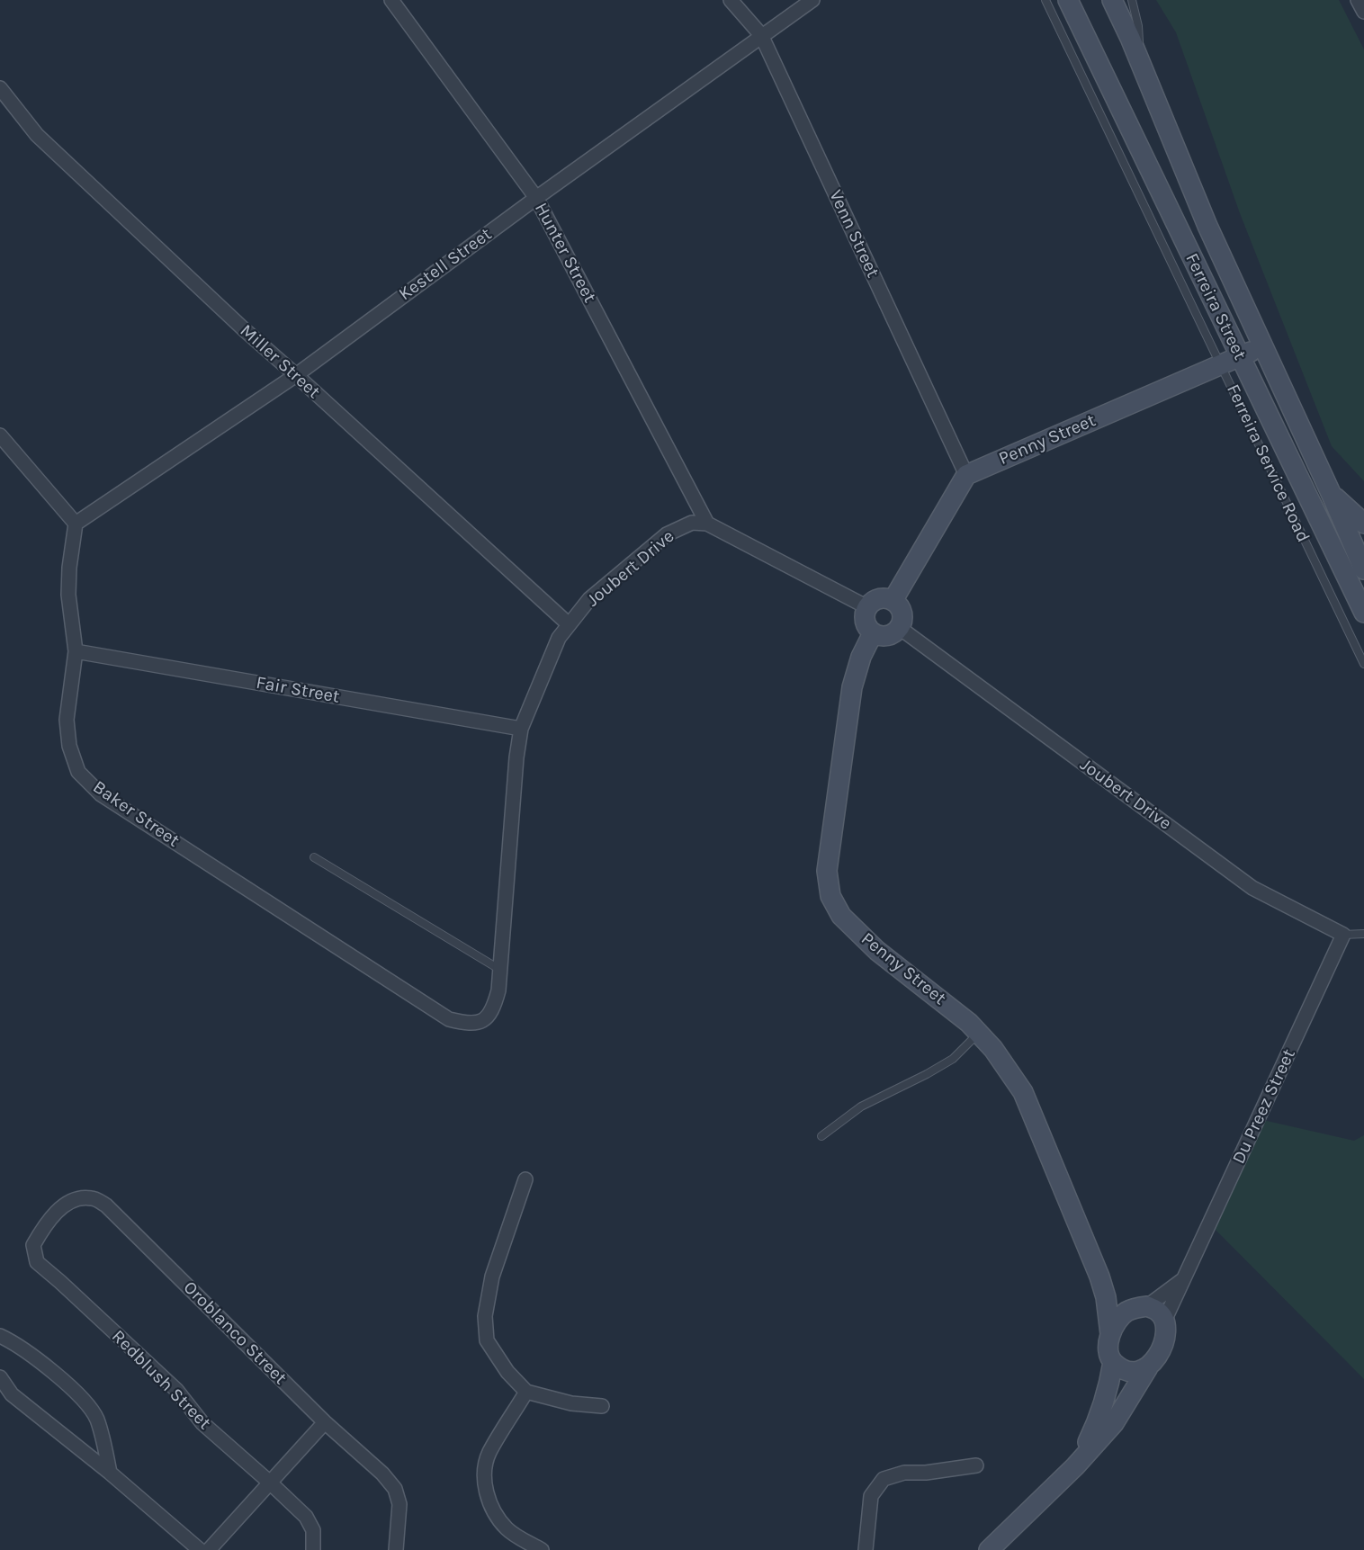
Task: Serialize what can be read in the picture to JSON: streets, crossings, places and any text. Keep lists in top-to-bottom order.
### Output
{
  "streets": {
    "street": [
      "Venn Street",
      "Hunter Street",
      "Kestell Street",
      "Ferreira Street",
      "Miller Street",
      "Penny Street",
      "Joubert Drive",
      "Fair Street",
      "Baker Street",
      "Du Preez Street",
      "Oroblanco Street",
      "Redblush Street"
    ],
    "lane": ["Ferreira Service Road"]
  },
  "crossings": [
    ["Venn Street", "Kestell Street"],
    ["Venn Street", "Penny Street"],
    ["Hunter Street", "Kestell Street"],
    ["Hunter Street", "Joubert Drive"],
    ["Kestell Street", "Miller Street"],
    ["Kestell Street", "Baker Street"],
    ["Ferreira Street", "Penny Street"],
    ["Miller Street", "Joubert Drive"],
    ["Penny Street", "Ferreira Service Road"],
    ["Penny Street", "Joubert Drive"],
    ["Penny Street", "Du Preez Street"],
    ["Joubert Drive", "Fair Street"],
    ["Joubert Drive", "Baker Street"],
    ["Joubert Drive", "Du Preez Street"],
    ["Fair Street", "Baker Street"],
    ["Oroblanco Street", "Redblush Street"]
  ]
}
